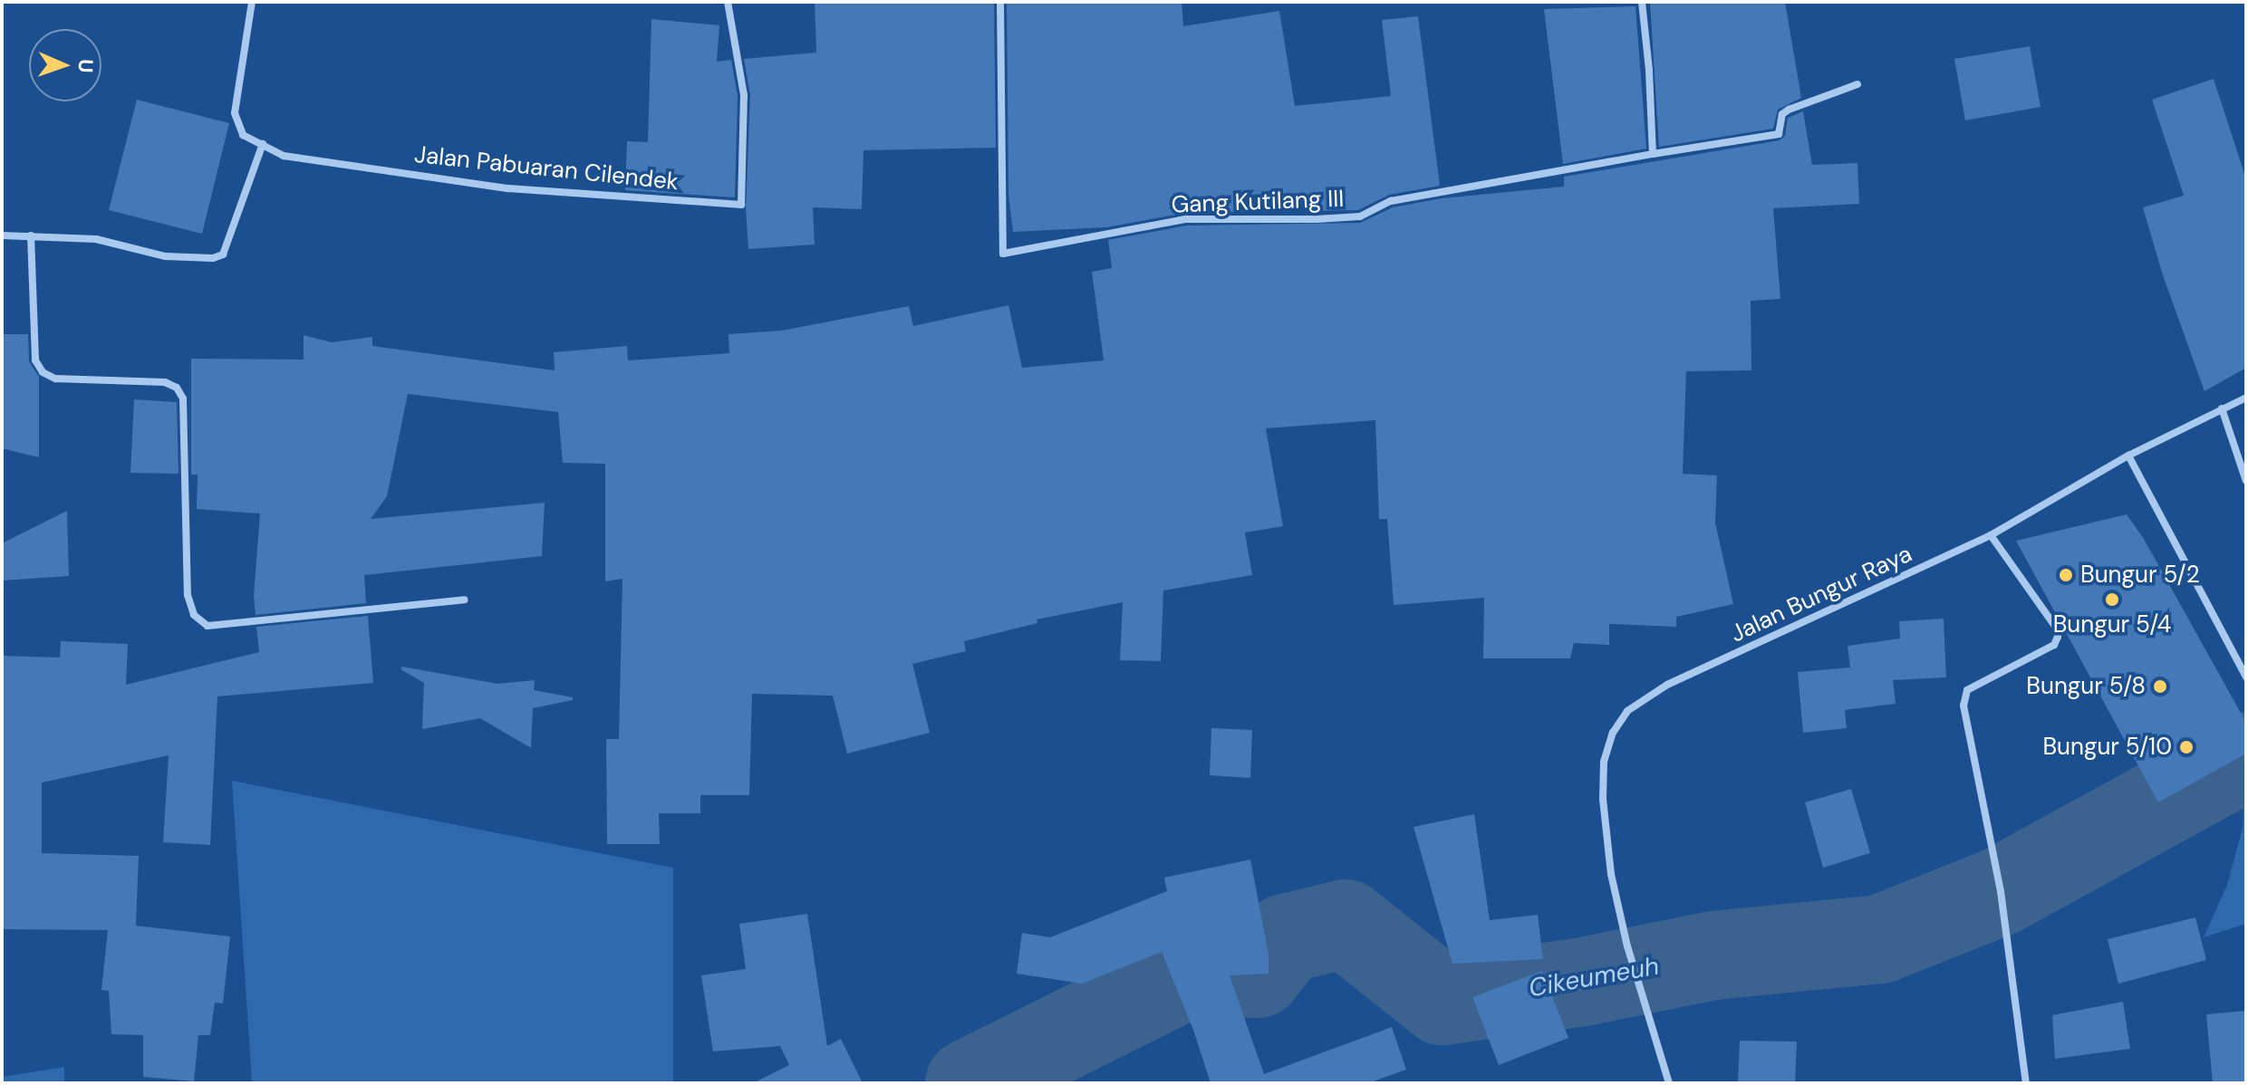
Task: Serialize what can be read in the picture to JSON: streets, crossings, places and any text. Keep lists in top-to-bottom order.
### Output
{
  "streets": {
    "street": ["Jalan Pabuaran Cilendek", "Gang Kutilang III", "Jalan Bungur Raya"]
  },
  "water": ["Cikeumeuh"],
  "places": [
    "Bungur 5/2",
    "Bungur 5/4",
    "Bungur 5/8",
    "Bungur 5/10"
  ],
  "north": "right"
}
